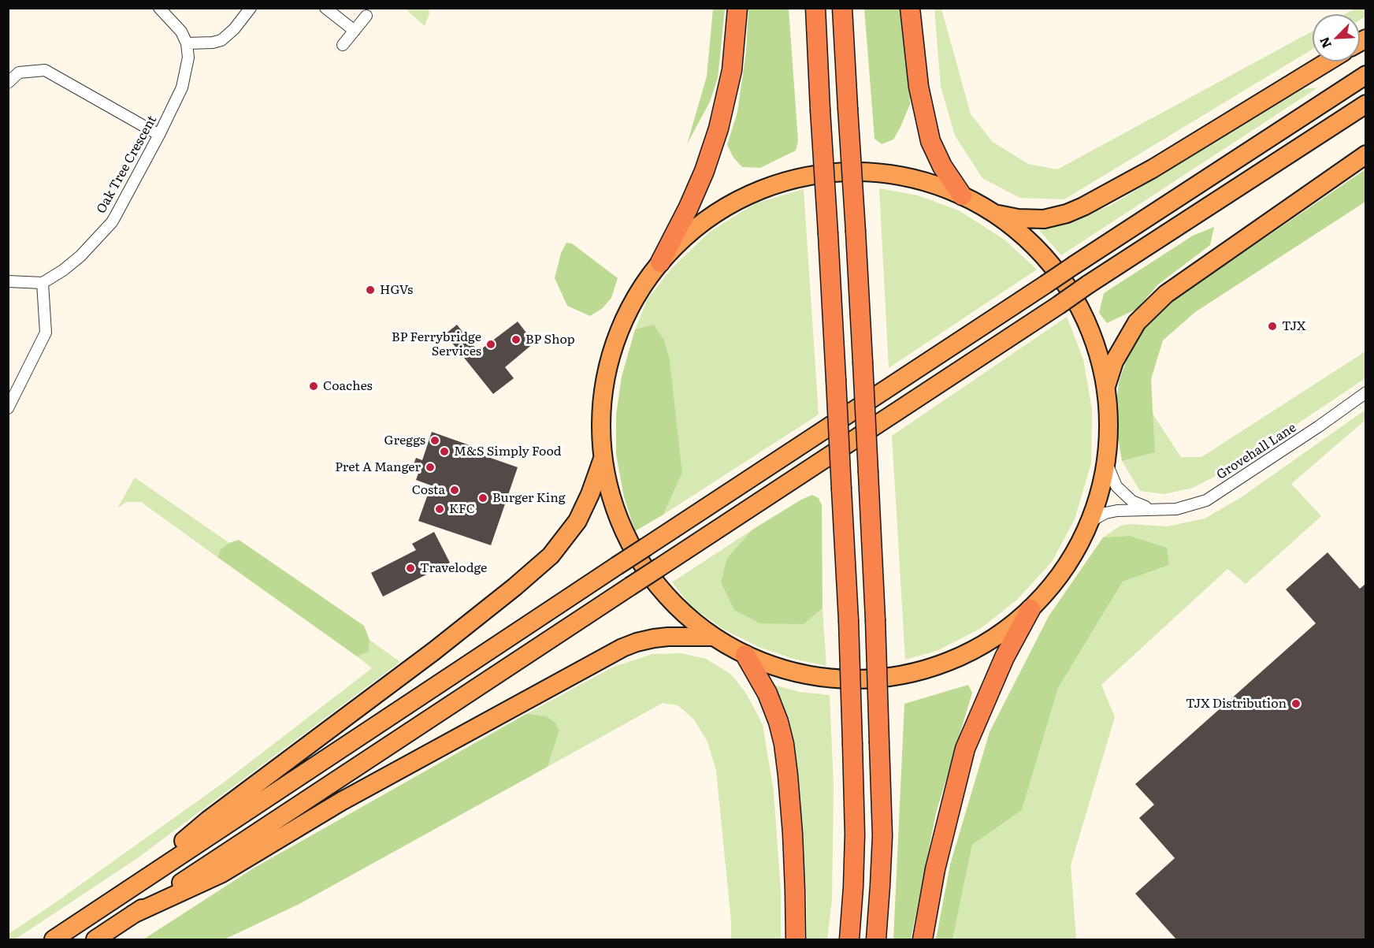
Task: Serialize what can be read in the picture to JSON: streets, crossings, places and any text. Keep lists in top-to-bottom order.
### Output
{
  "streets": {
    "street": ["Oak Tree Crescent", "Grovehall Lane"]
  },
  "places": [
    "HGVs",
    "TJX",
    "BP Shop",
    "BP Ferrybridge Services",
    "Coaches",
    "Greggs",
    "M&S Simply Food",
    "Pret A Manger",
    "Costa",
    "Burger King",
    "KFC",
    "Travelodge",
    "TJX Distribution"
  ],
  "north": "bottom left"
}
